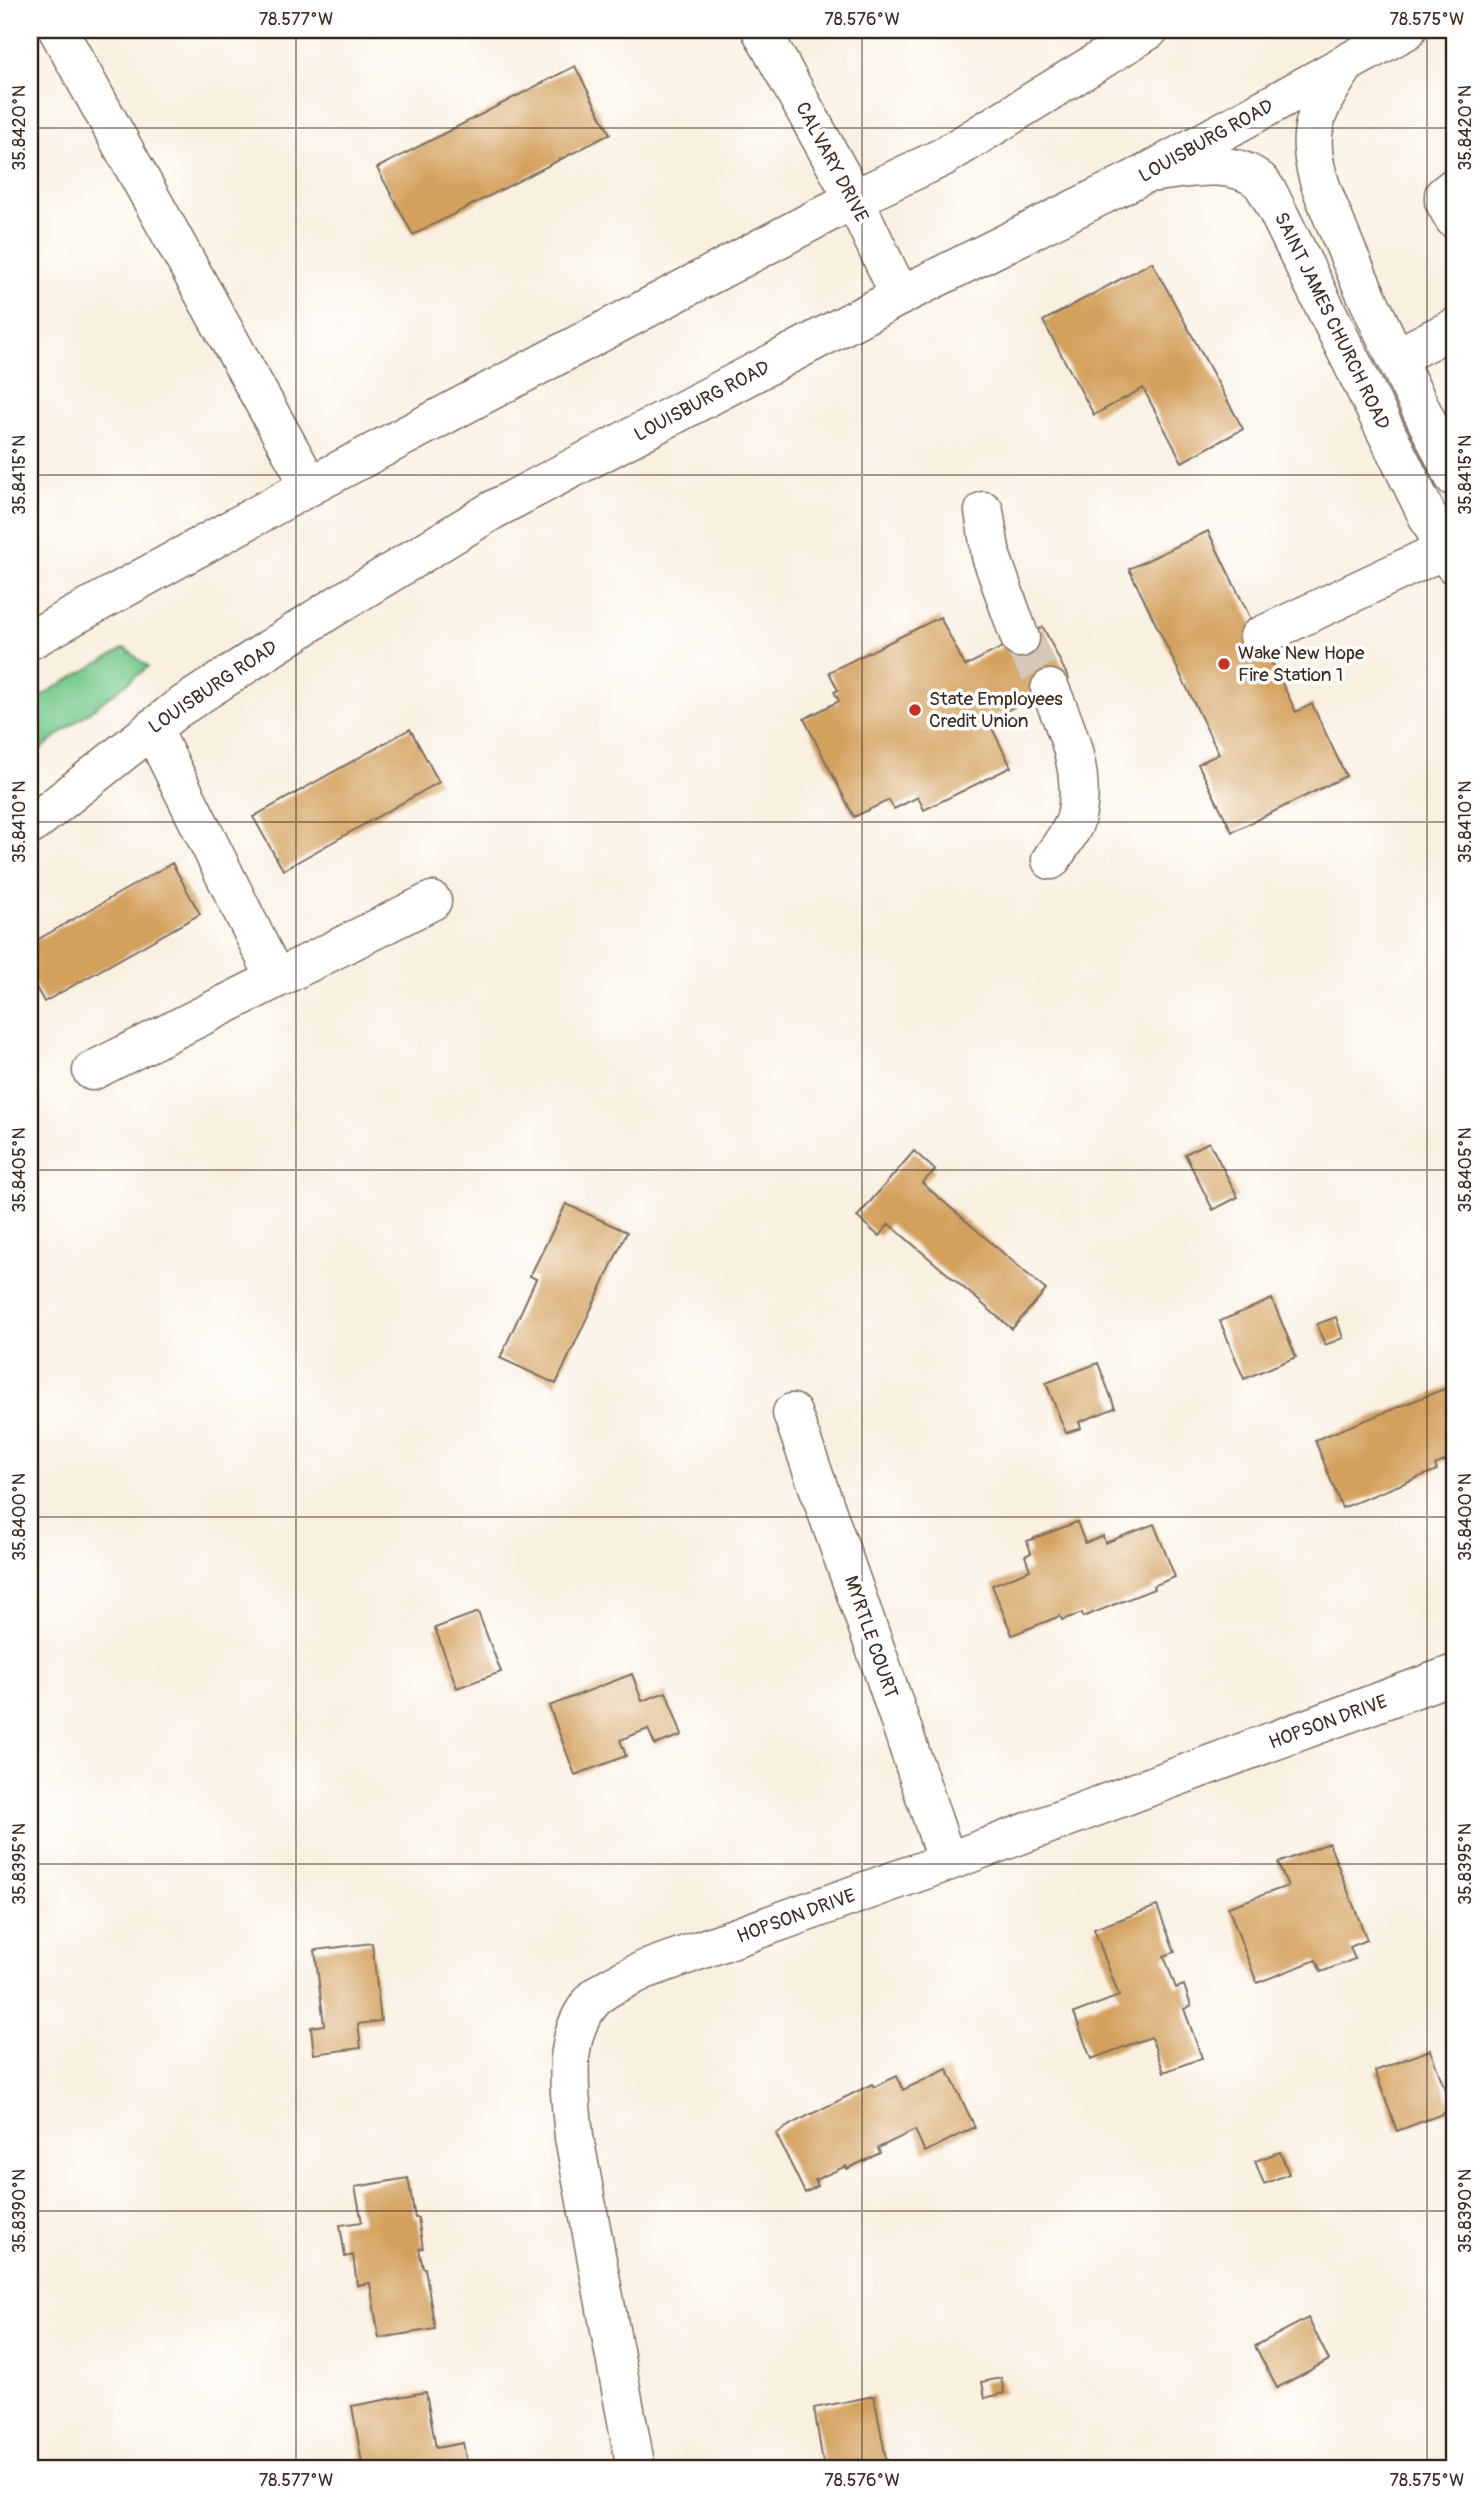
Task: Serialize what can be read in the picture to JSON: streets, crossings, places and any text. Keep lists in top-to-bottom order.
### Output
{
  "streets": {
    "main road": [
      "LOUISBURG ROAD",
      "CALVARY DRIVE",
      "SAINT JAMES CHURCH ROAD",
      "MYRTLE COURT",
      "HOPSON DRIVE"
    ]
  },
  "crossings": [
    ["LOUISBURG ROAD", "CALVARY DRIVE"],
    ["LOUISBURG ROAD", "SAINT JAMES CHURCH ROAD"],
    ["MYRTLE COURT", "HOPSON DRIVE"]
  ],
  "places": ["Wake New Hope Fire Station 1", "State Employees Credit Union"],
  "coordinates": [
    "78.577°W",
    "78.576°W",
    "78.575°W",
    "35.8420°N",
    "35.8415°N",
    "35.8410°N",
    "35.8405°N",
    "35.8400°N",
    "35.8395°N",
    "35.8390°N"
  ]
}
